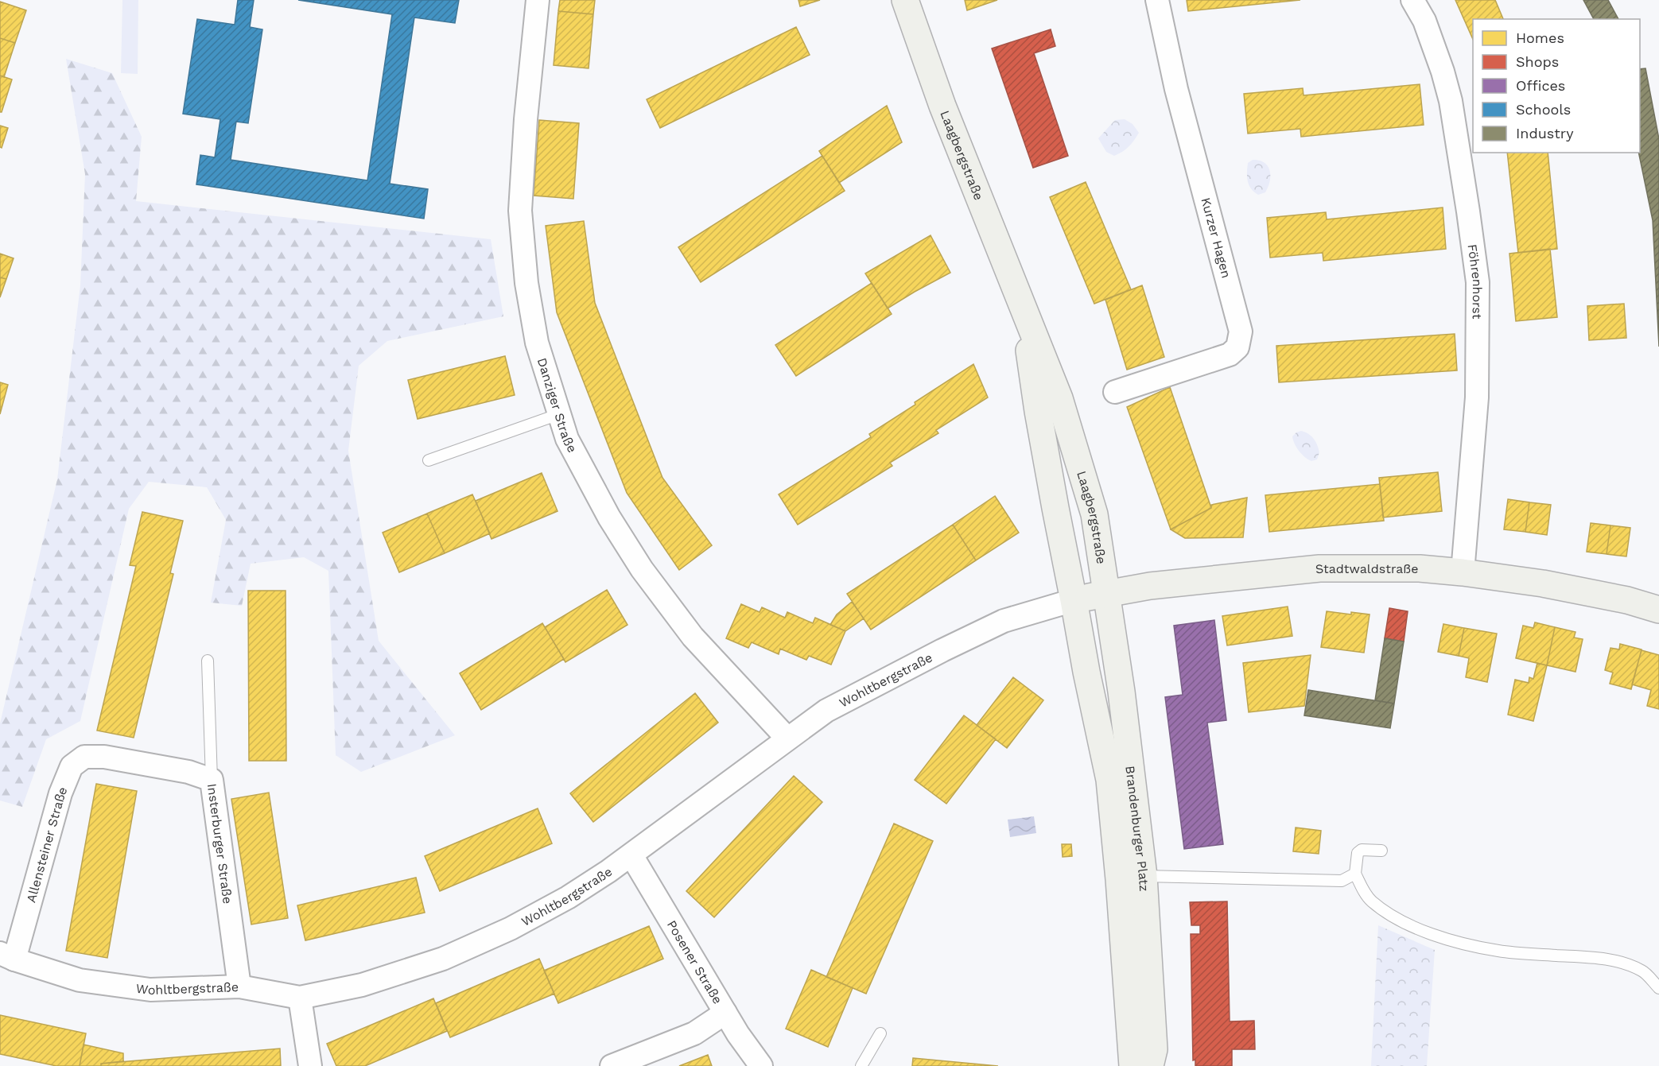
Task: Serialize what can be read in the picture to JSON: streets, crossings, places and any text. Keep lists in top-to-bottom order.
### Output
{
  "streets": {
    "street": [
      "Laagbergstraße",
      "Kurzer Hagen",
      "Föhrenhorst",
      "Danziger Straße",
      "Stadtwaldstraße",
      "Wohltbergstraße",
      "Brandenburger Platz",
      "Insterburger Straße",
      "Allensteiner Straße",
      "Posener Straße"
    ]
  },
  "crossings": [
    ["Laagbergstraße", "Stadtwaldstraße"],
    ["Laagbergstraße", "Wohltbergstraße"],
    ["Laagbergstraße", "Brandenburger Platz"],
    ["Föhrenhorst", "Stadtwaldstraße"],
    ["Danziger Straße", "Wohltbergstraße"],
    ["Stadtwaldstraße", "Wohltbergstraße"],
    ["Stadtwaldstraße", "Brandenburger Platz"],
    ["Wohltbergstraße", "Brandenburger Platz"],
    ["Wohltbergstraße", "Insterburger Straße"],
    ["Wohltbergstraße", "Allensteiner Straße"],
    ["Wohltbergstraße", "Posener Straße"],
    ["Insterburger Straße", "Allensteiner Straße"]
  ],
  "legend": [
    "Homes",
    "Shops",
    "Offices",
    "Schools",
    "Industry"
  ]
}
